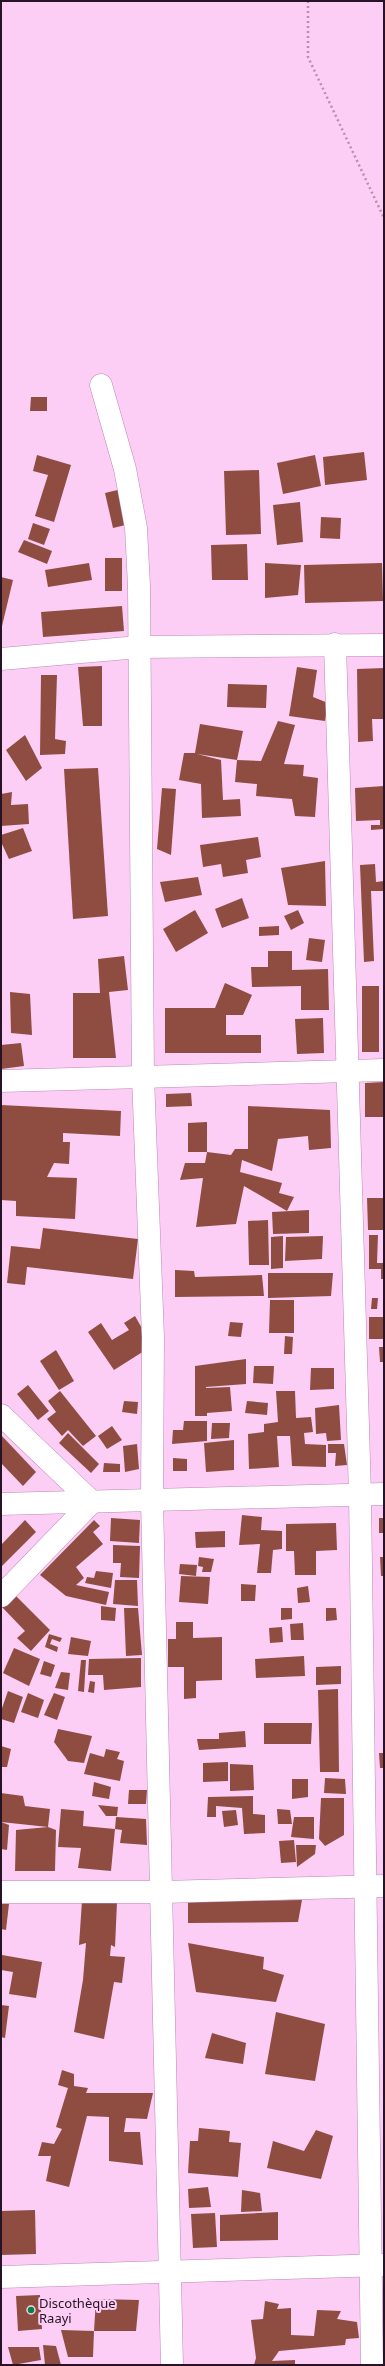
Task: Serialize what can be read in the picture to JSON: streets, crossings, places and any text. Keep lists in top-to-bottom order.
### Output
{
  "places": ["Discothèque Raayi"]
}
